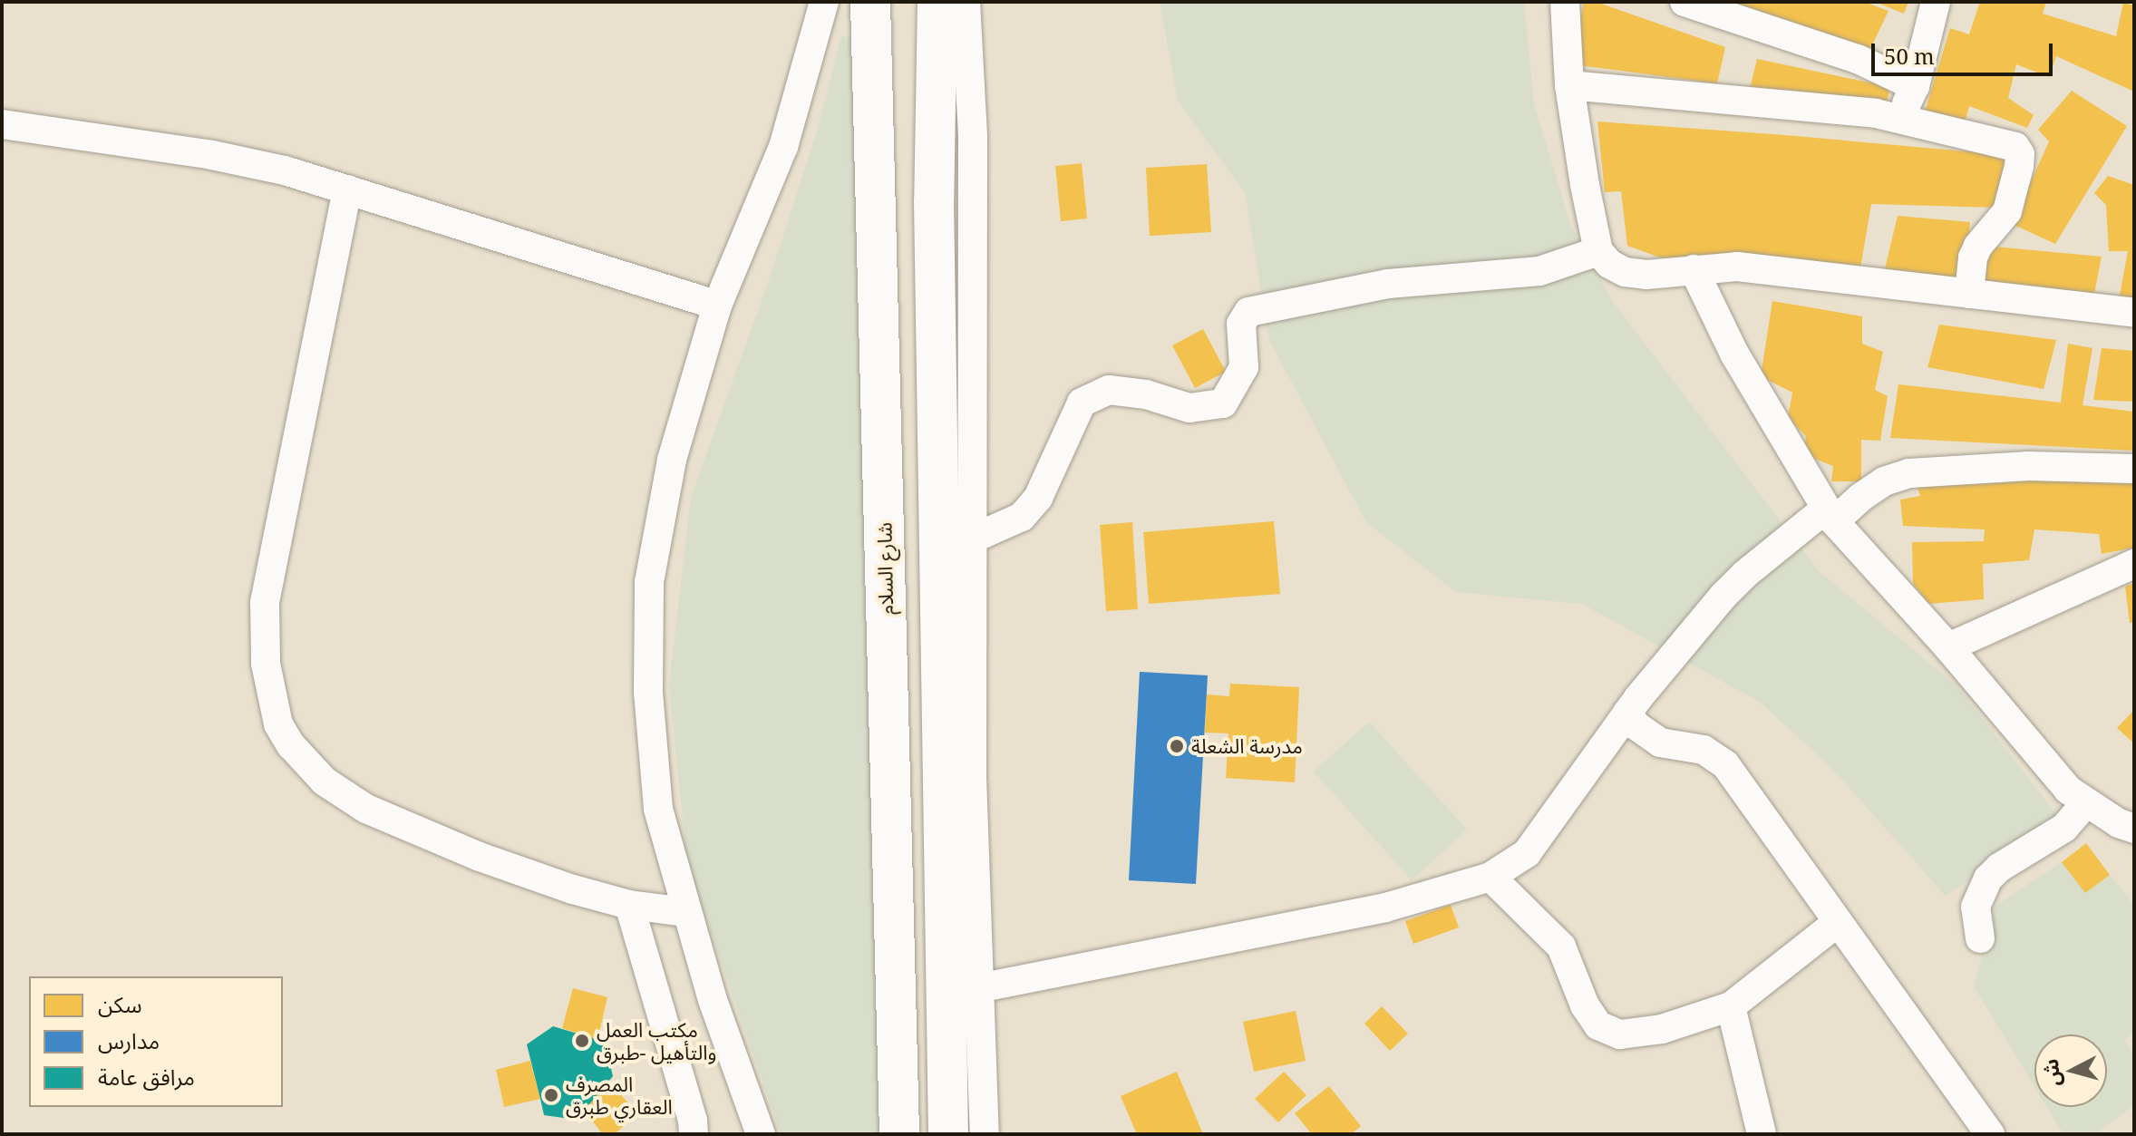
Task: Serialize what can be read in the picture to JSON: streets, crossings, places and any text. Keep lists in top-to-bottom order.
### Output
{
  "streets": {
    "highway": ["شارع السلام"]
  },
  "places": ["مدرسة الشعلة", "مكتب العمل والتأهيل -طبرق", "المصرف العقاري طبرق"],
  "legend": ["سكن", "مدارس", "مرافق عامة"],
  "scale_bar": "50 m",
  "north": "left"
}
